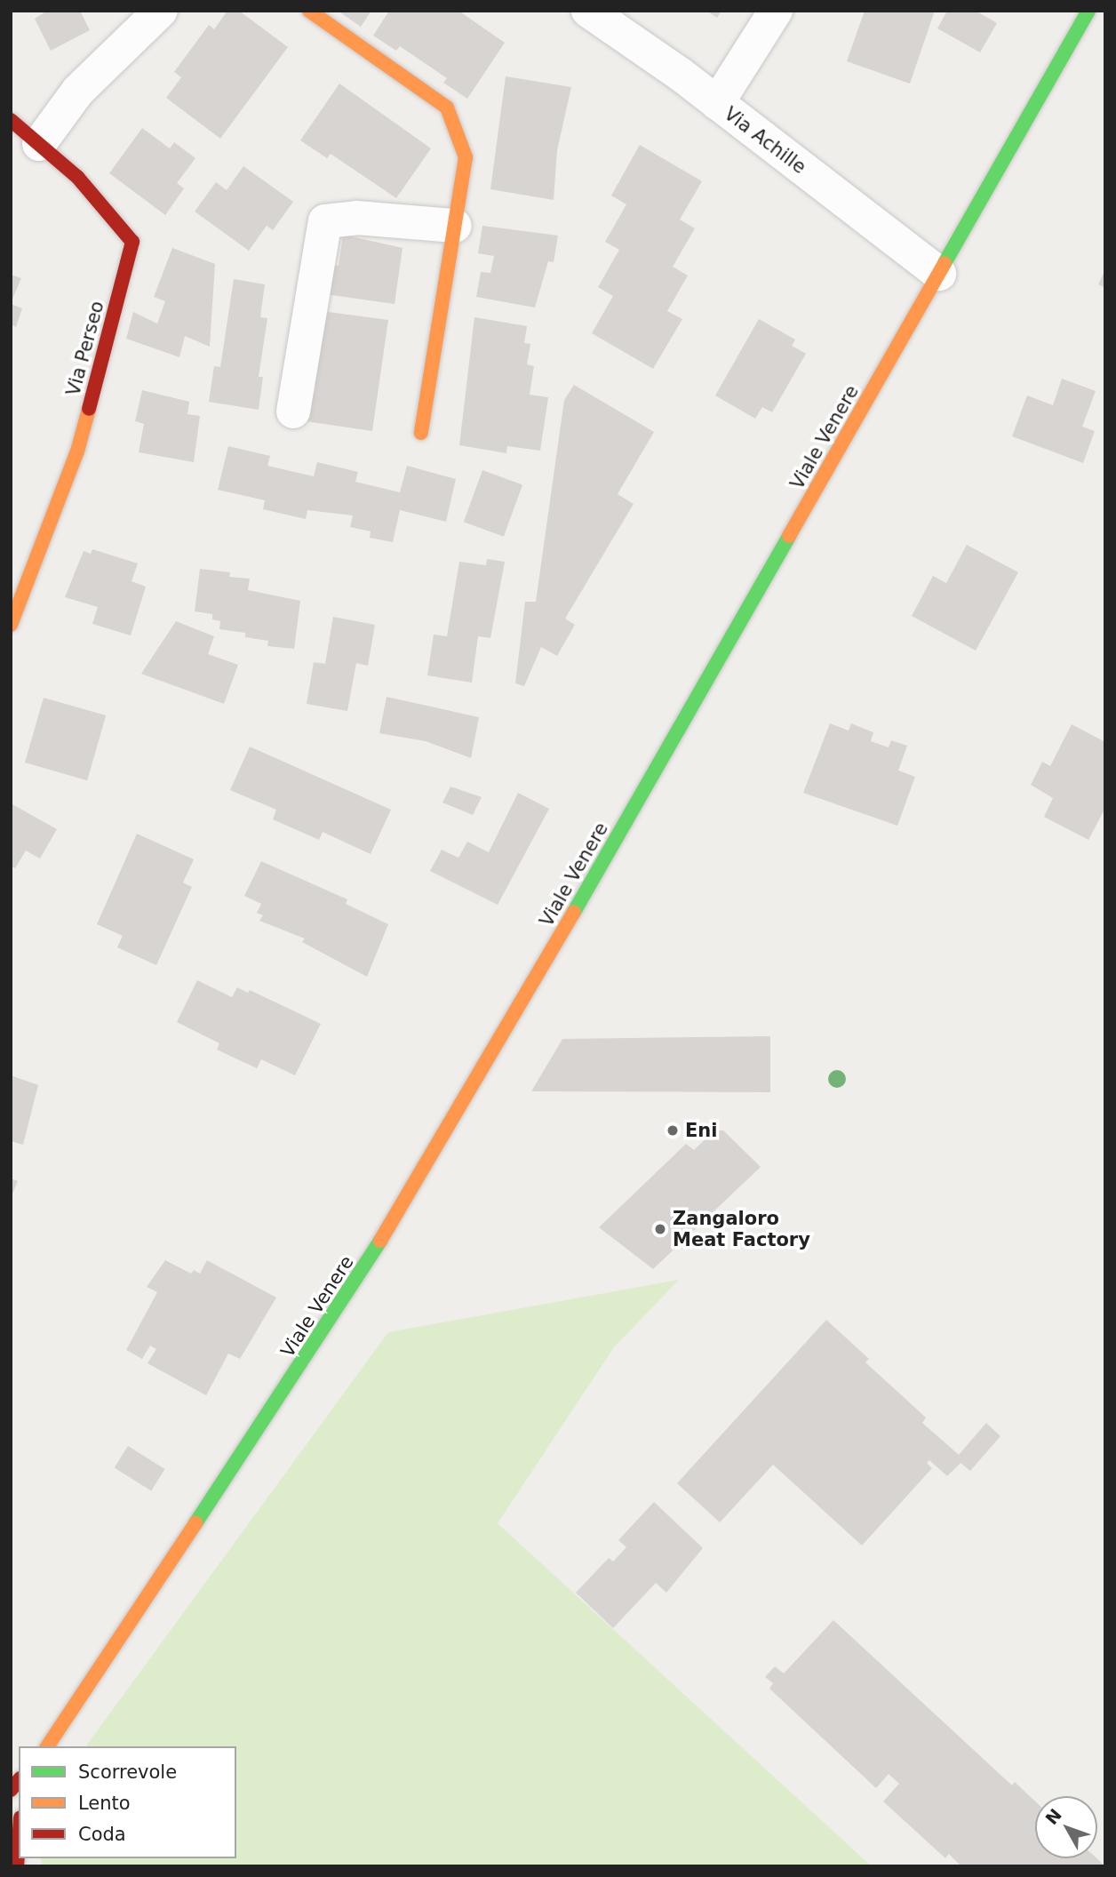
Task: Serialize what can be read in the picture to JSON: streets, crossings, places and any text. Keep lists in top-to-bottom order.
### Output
{
  "streets": {
    "street": ["Via Achille", "Via Perseo", "Viale Venere"]
  },
  "crossings": [
    ["Via Achille", "Viale Venere"]
  ],
  "places": ["Eni", "Zangaloro Meat Factory"],
  "legend": ["Scorrevole", "Lento", "Coda"],
  "north": "top left"
}
